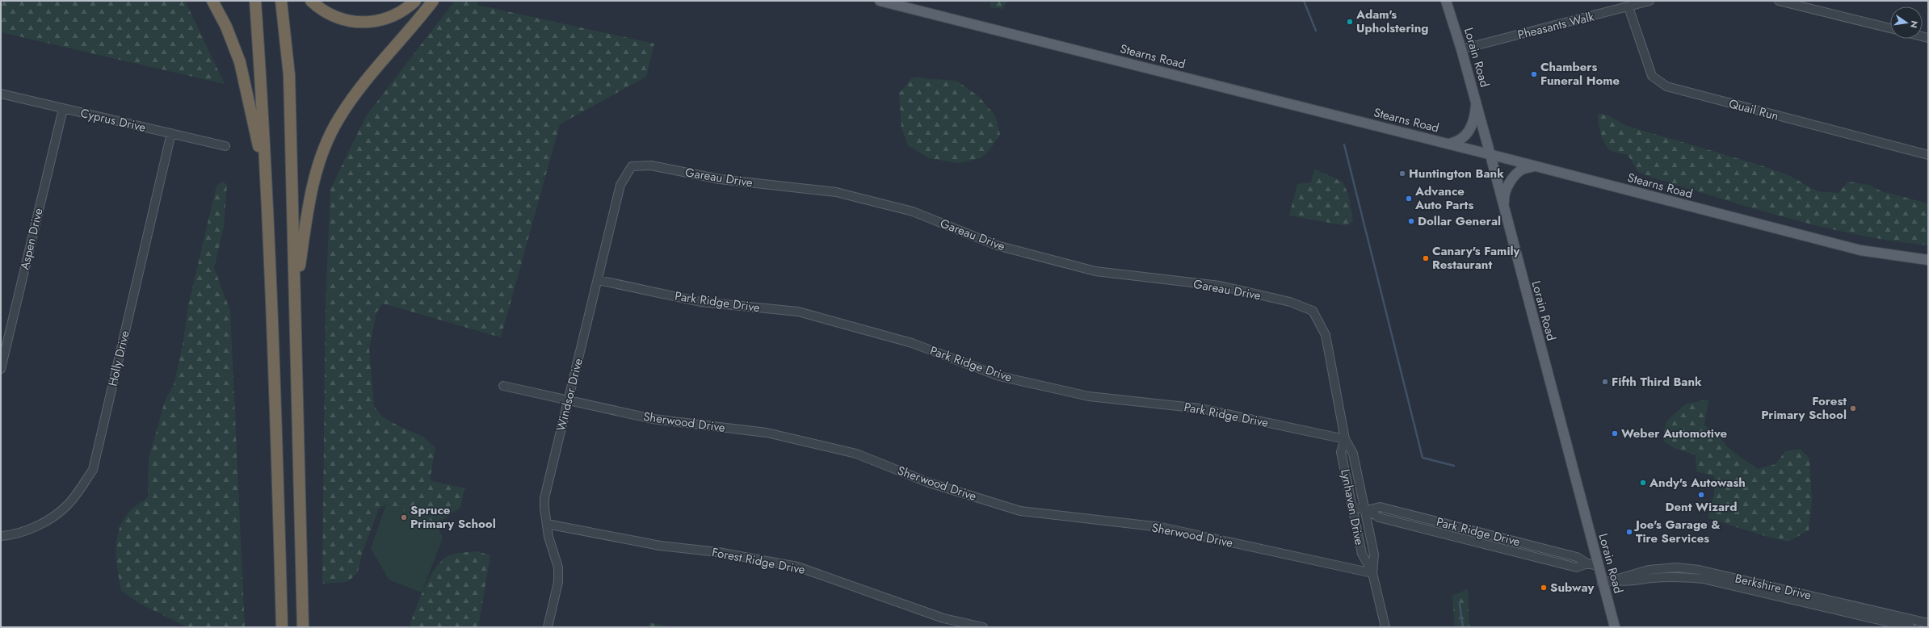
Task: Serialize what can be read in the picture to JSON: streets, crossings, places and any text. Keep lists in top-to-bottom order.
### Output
{
  "streets": {
    "main road": ["Stearns Road", "Lorain Road"],
    "street": [
      "Pheasants Walk",
      "Quail Run",
      "Cyprus Drive",
      "Gareau Drive",
      "Aspen Drive",
      "Park Ridge Drive",
      "Holly Drive",
      "Windsor Drive",
      "Sherwood Drive",
      "Lynhaven Drive",
      "Forest Ridge Drive",
      "Berkshire Drive"
    ]
  },
  "crossings": [
    ["Pheasants Walk", "Lorain Road"],
    ["Pheasants Walk", "Quail Run"],
    ["Stearns Road", "Lorain Road"],
    ["Lorain Road", "Park Ridge Drive"],
    ["Lorain Road", "Berkshire Drive"],
    ["Cyprus Drive", "Aspen Drive"],
    ["Cyprus Drive", "Holly Drive"],
    ["Gareau Drive", "Windsor Drive"],
    ["Gareau Drive", "Lynhaven Drive"],
    ["Park Ridge Drive", "Windsor Drive"],
    ["Park Ridge Drive", "Lynhaven Drive"],
    ["Windsor Drive", "Sherwood Drive"],
    ["Windsor Drive", "Forest Ridge Drive"],
    ["Sherwood Drive", "Lynhaven Drive"]
  ],
  "places": [
    "Adam's Upholstering",
    "Chambers Funeral Home",
    "Huntington Bank",
    "Advance Auto Parts",
    "Dollar General",
    "Canary's Family Restaurant",
    "Fifth Third Bank",
    "Forest Primary School",
    "Weber Automotive",
    "Andy's Autowash",
    "Dent Wizard",
    "Spruce Primary School",
    "Joe's Garage & Tire Services",
    "Subway"
  ],
  "north": "right"
}
